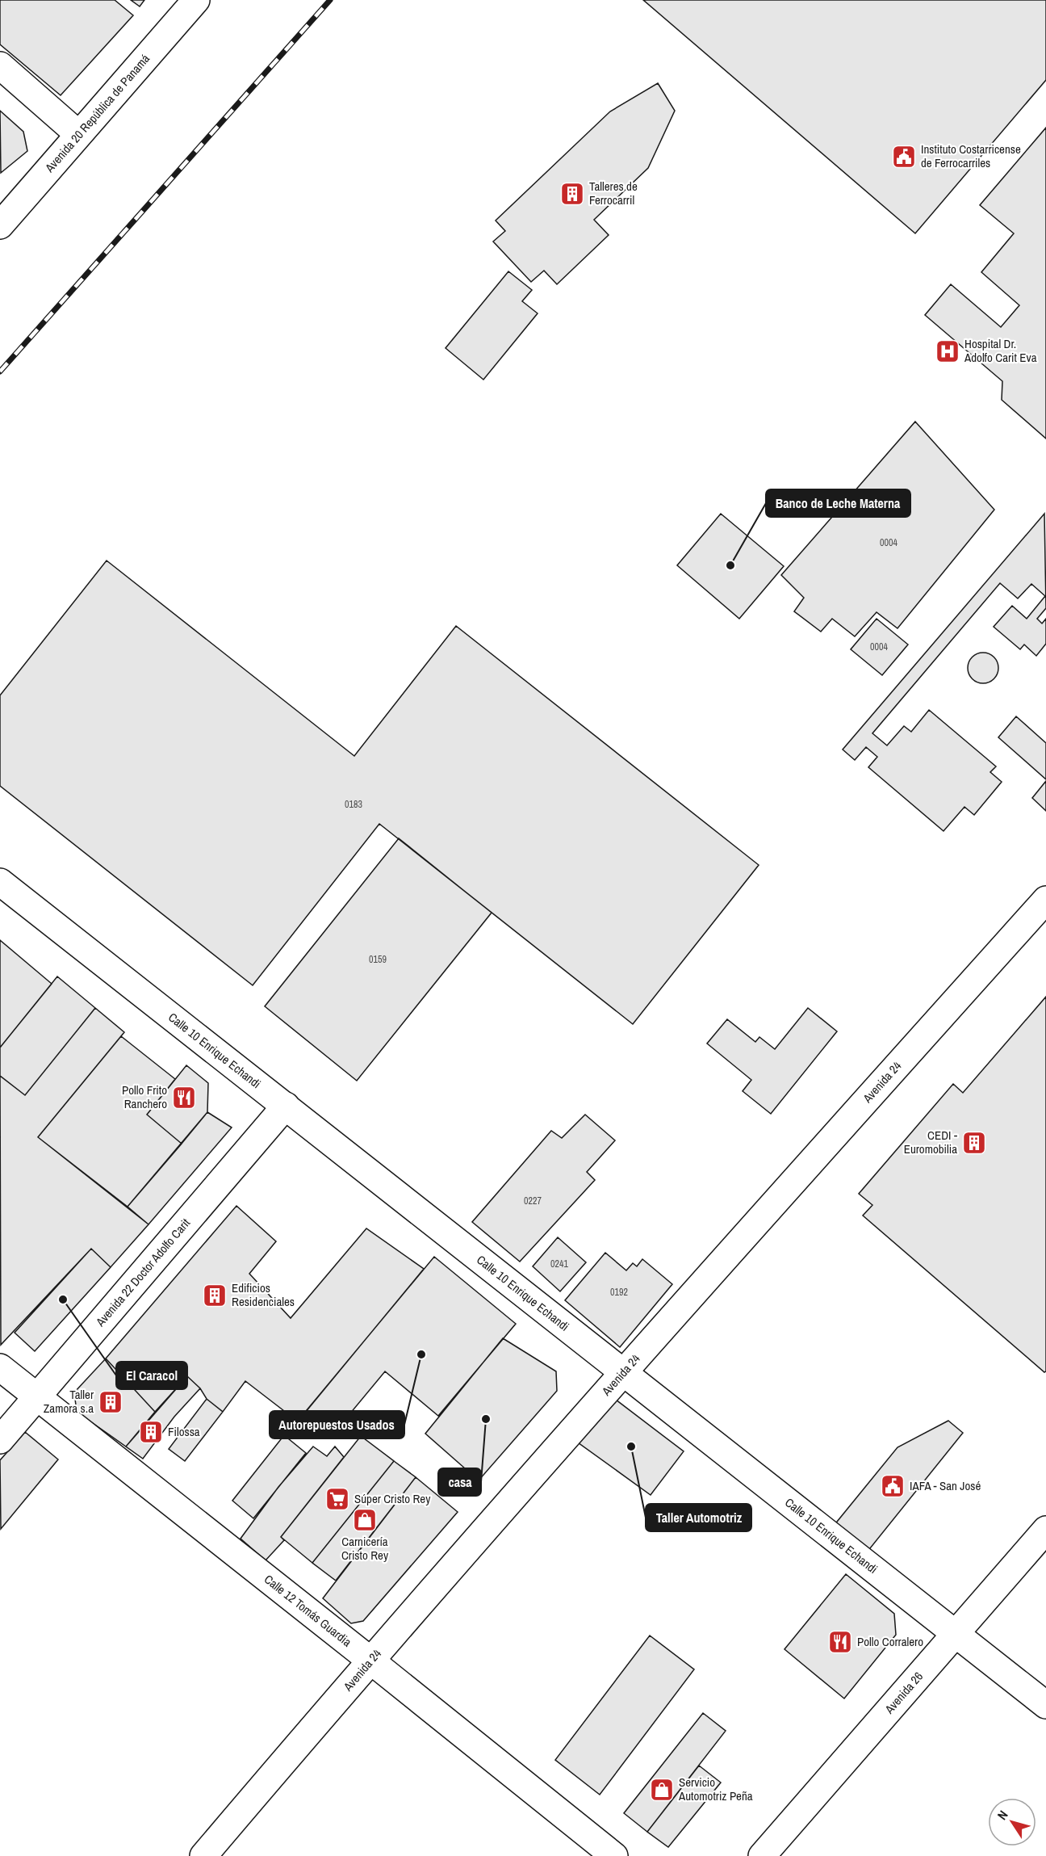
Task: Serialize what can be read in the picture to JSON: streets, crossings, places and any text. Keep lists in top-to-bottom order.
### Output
{
  "streets": {
    "street": [
      "Avenida 20 República de Panamá",
      "Calle 10 Enrique Echandi",
      "Avenida 24",
      "Avenida 22 Doctor Adolfo Carit",
      "Calle 12 Tomás Guardia",
      "Avenida 26"
    ]
  },
  "crossings": [
    ["Calle 10 Enrique Echandi", "Avenida 24"],
    ["Calle 10 Enrique Echandi", "Avenida 22 Doctor Adolfo Carit"],
    ["Calle 10 Enrique Echandi", "Avenida 26"],
    ["Avenida 24", "Calle 12 Tomás Guardia"],
    ["Avenida 22 Doctor Adolfo Carit", "Calle 12 Tomás Guardia"]
  ],
  "places": {
    "public building": ["Instituto Costarricense de Ferrocarriles", "IAFA - San José"],
    "building": [
      "Talleres de Ferrocarril",
      "CEDI - Euromobilia",
      "Edificios Residenciales",
      "Taller Zamora s.a",
      "Filossa"
    ],
    "hospital": ["Hospital Dr. Adolfo Carit Eva"],
    "other": [
      "Banco de Leche Materna",
      "El Caracol",
      "Autorepuestos Usados",
      "casa",
      "Taller Automotriz"
    ],
    "restaurant": ["Pollo Frito Ranchero", "Pollo Corralero"],
    "supermarket": ["Súper Cristo Rey"],
    "shop": ["Carnicería Cristo Rey", "Servicio Automotriz Peña"]
  },
  "house_numbers": [
    "0004",
    "0004",
    "0183",
    "0159",
    "0227",
    "0241",
    "0192"
  ],
  "north": "top left"
}
